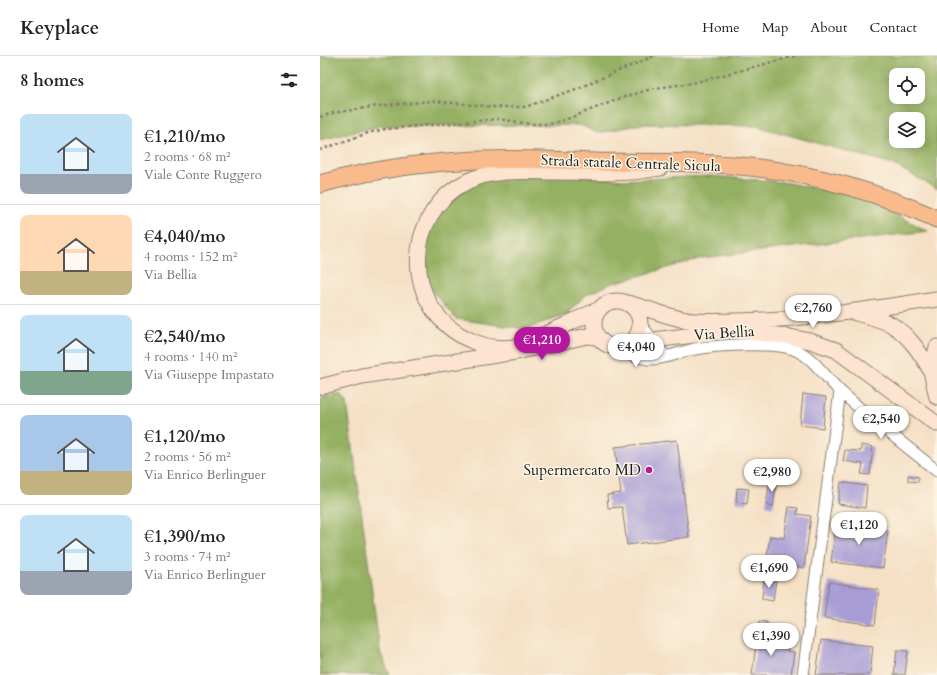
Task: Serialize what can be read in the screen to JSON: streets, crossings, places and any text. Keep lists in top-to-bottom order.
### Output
{
  "streets": {
    "main road": ["Strada statale Centrale Sicula"],
    "street": ["Via Bellia"]
  },
  "places": ["Supermercato MD"],
  "page": {
    "header": "Keyplace",
    "nav": [
      "Home",
      "Map",
      "About",
      "Contact"
    ],
    "heading": "8 homes",
    "list": [
      {
        "name": "€1,210/mo",
        "note": "2 rooms · 68 m² · Viale Conte Ruggero"
      },
      {
        "name": "€4,040/mo",
        "note": "4 rooms · 152 m² · Via Bellia"
      },
      {
        "name": "€2,540/mo",
        "note": "4 rooms · 140 m² · Via Giuseppe Impastato"
      },
      {
        "name": "€1,120/mo",
        "note": "2 rooms · 56 m² · Via Enrico Berlinguer"
      },
      {
        "name": "€1,390/mo",
        "note": "3 rooms · 74 m² · Via Enrico Berlinguer"
      }
    ],
    "price": [
      "€2,760",
      "€1,210",
      "€4,040",
      "€2,540",
      "€2,980",
      "€1,120",
      "€1,690",
      "€1,390"
    ]
  }
}
